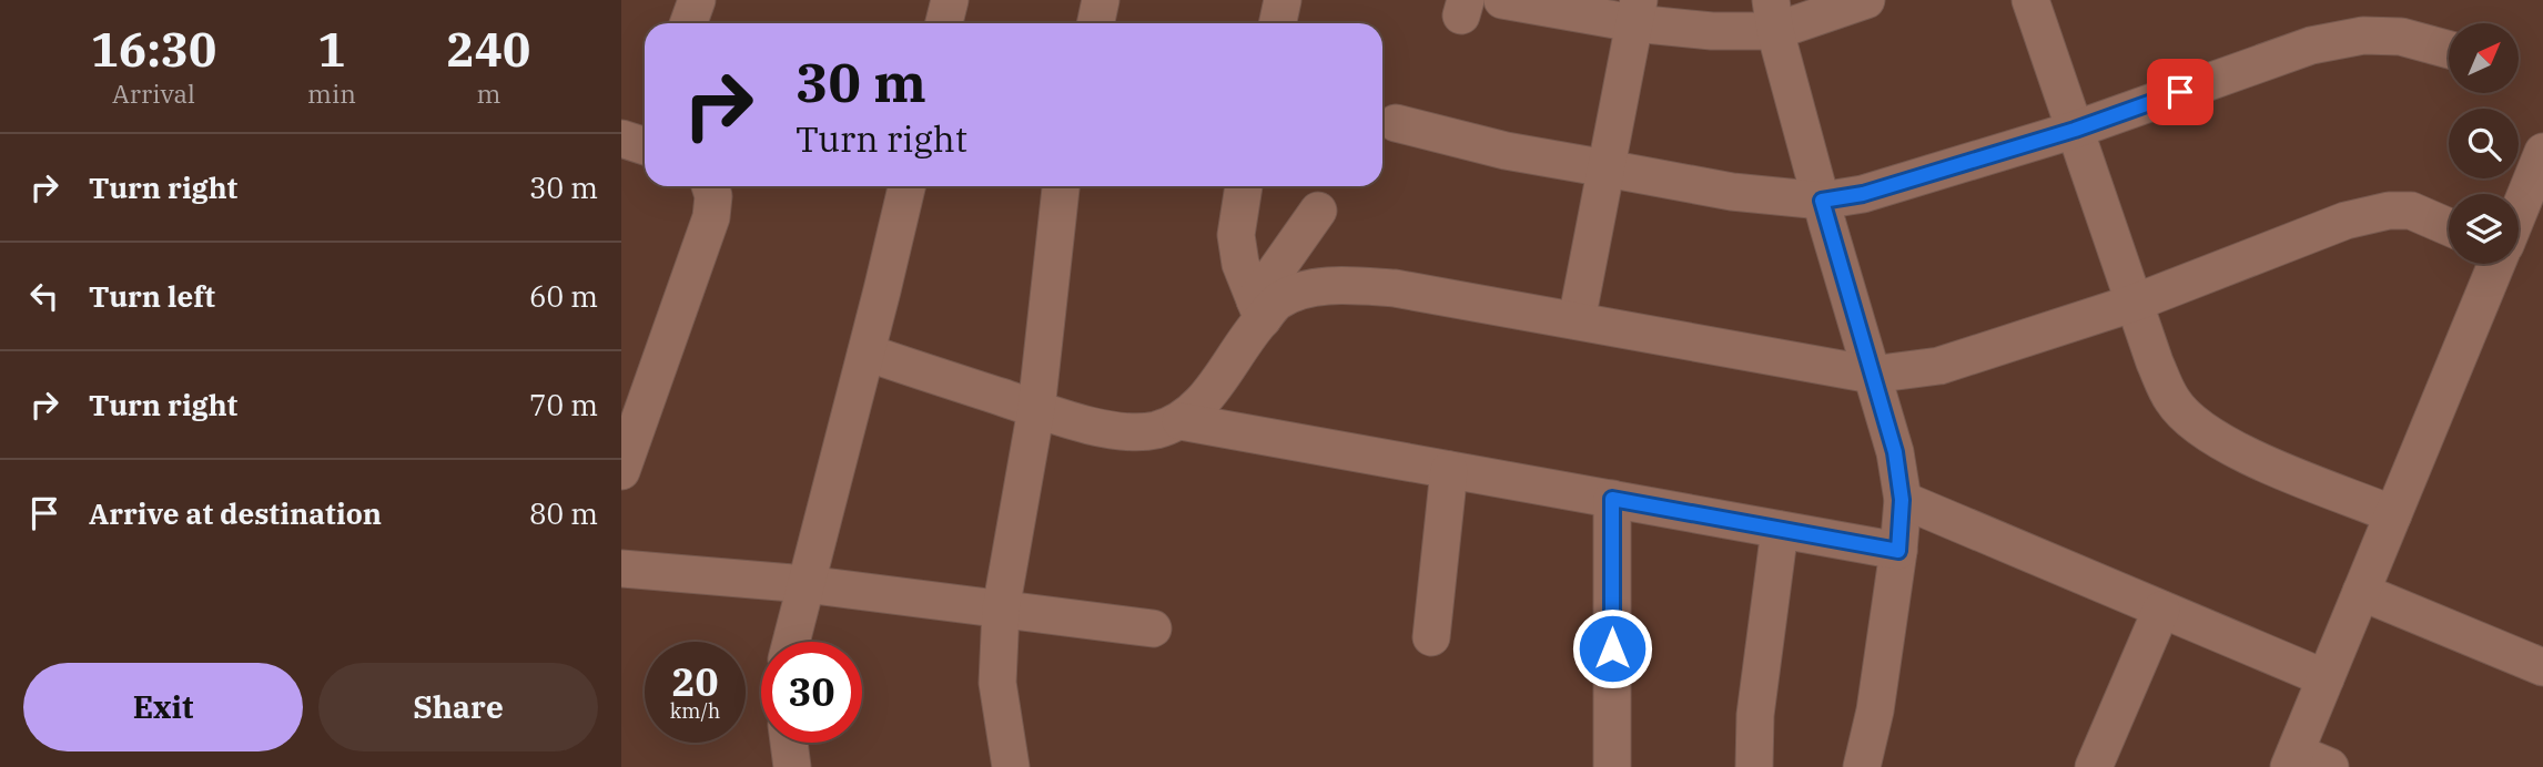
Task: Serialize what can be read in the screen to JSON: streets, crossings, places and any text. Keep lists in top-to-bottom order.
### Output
{
  "north": "top right",
  "page": {
    "eta": [
      "16:30",
      "Arrival",
      "1",
      "min",
      "240",
      "m"
    ],
    "turn": ["30 m", "Turn right"],
    "list": [
      {
        "name": "Turn right",
        "value": "30 m"
      },
      {
        "name": "Turn left",
        "value": "60 m"
      },
      {
        "name": "Turn right",
        "value": "70 m"
      },
      {
        "name": "Arrive at destination",
        "value": "80 m"
      }
    ],
    "speed": "20 km/h",
    "limit": "30",
    "buttons": ["Exit", "Share"]
  }
}
